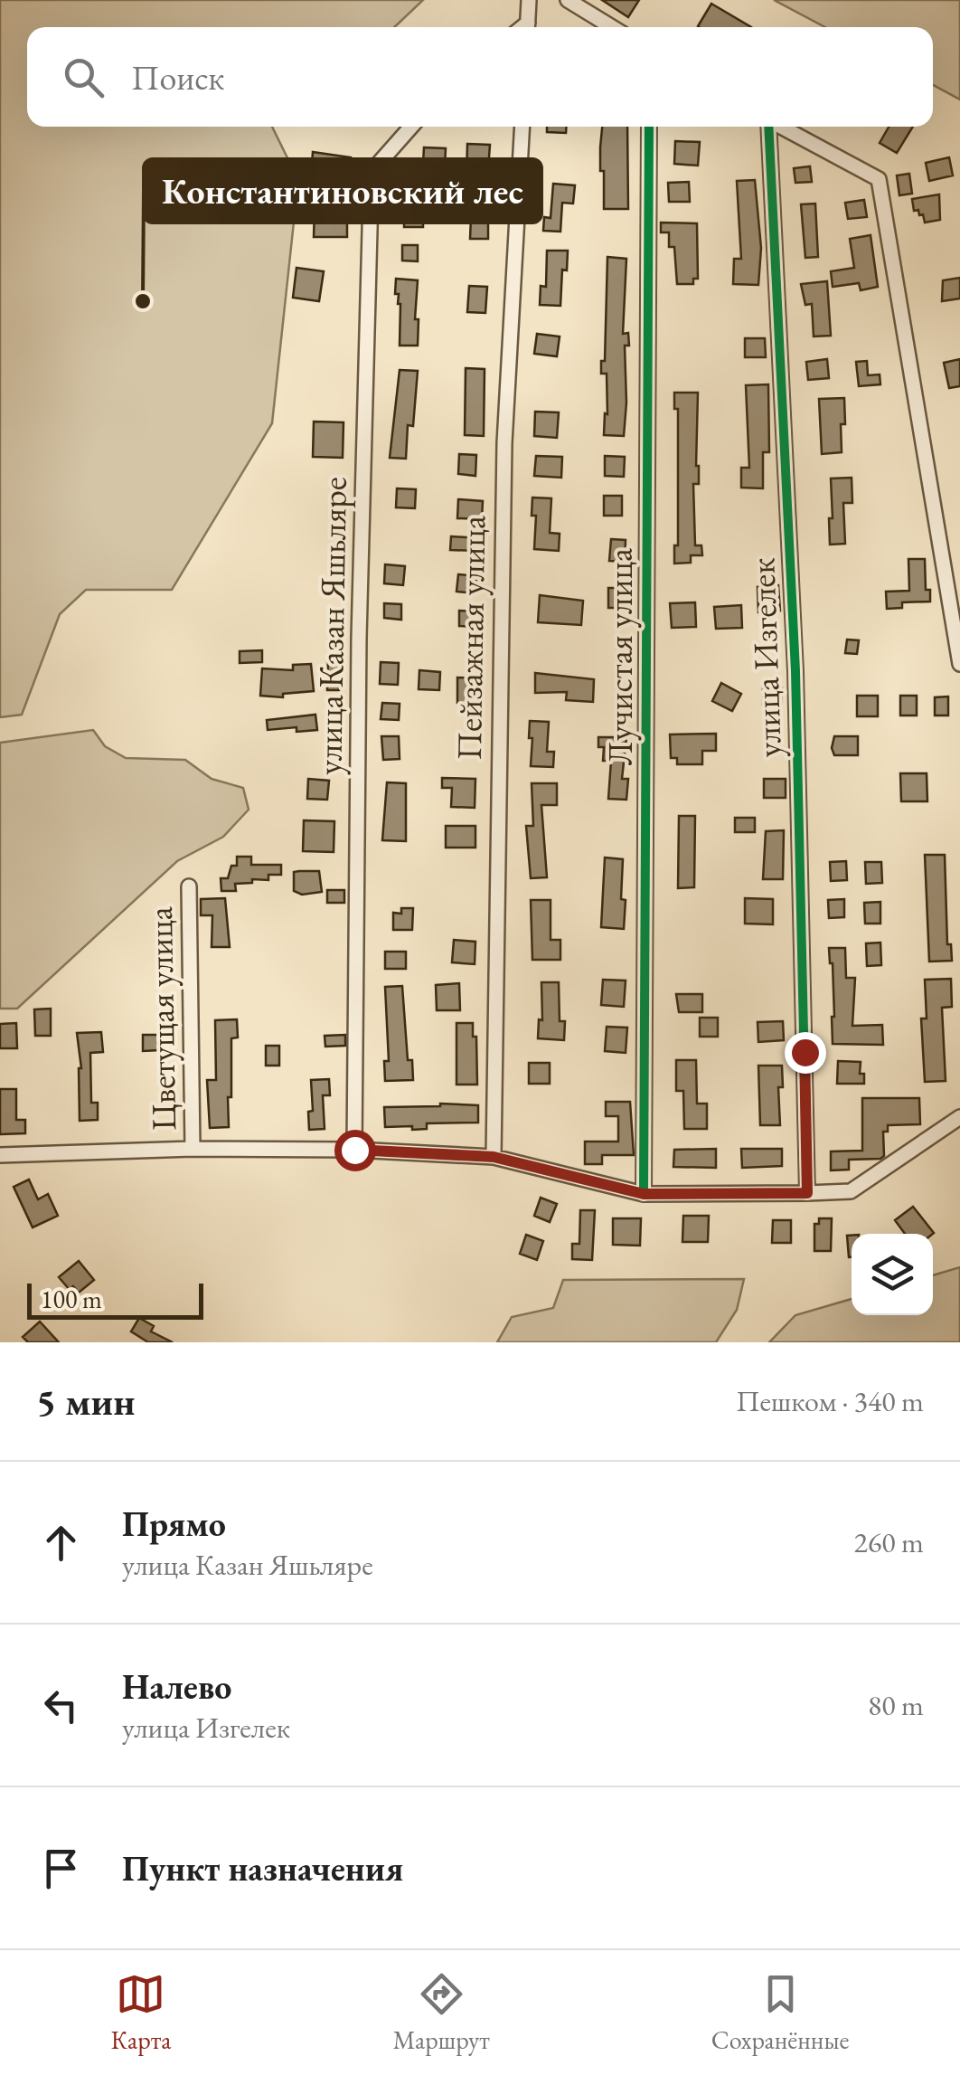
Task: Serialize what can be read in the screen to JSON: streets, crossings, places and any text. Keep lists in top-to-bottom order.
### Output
{
  "streets": {
    "street": [
      "улица Казан Яшьляре",
      "Пейзажная улица",
      "Лучистая улица",
      "улица Изгелек",
      "Цветущая улица"
    ]
  },
  "places": ["Константиновский лес"],
  "scale_bar": "100 m",
  "page": {
    "search": "Поиск",
    "scale": "100 m",
    "heading": ["5 мин", "Пешком · 340 m"],
    "list": [
      ["Прямо", "улица Казан Яшьляре", "260 m"],
      ["Налево", "улица Изгелек", "80 m"],
      "Пункт назначения"
    ],
    "nav": ["Карта", "Маршрут", "Сохранённые"]
  }
}
